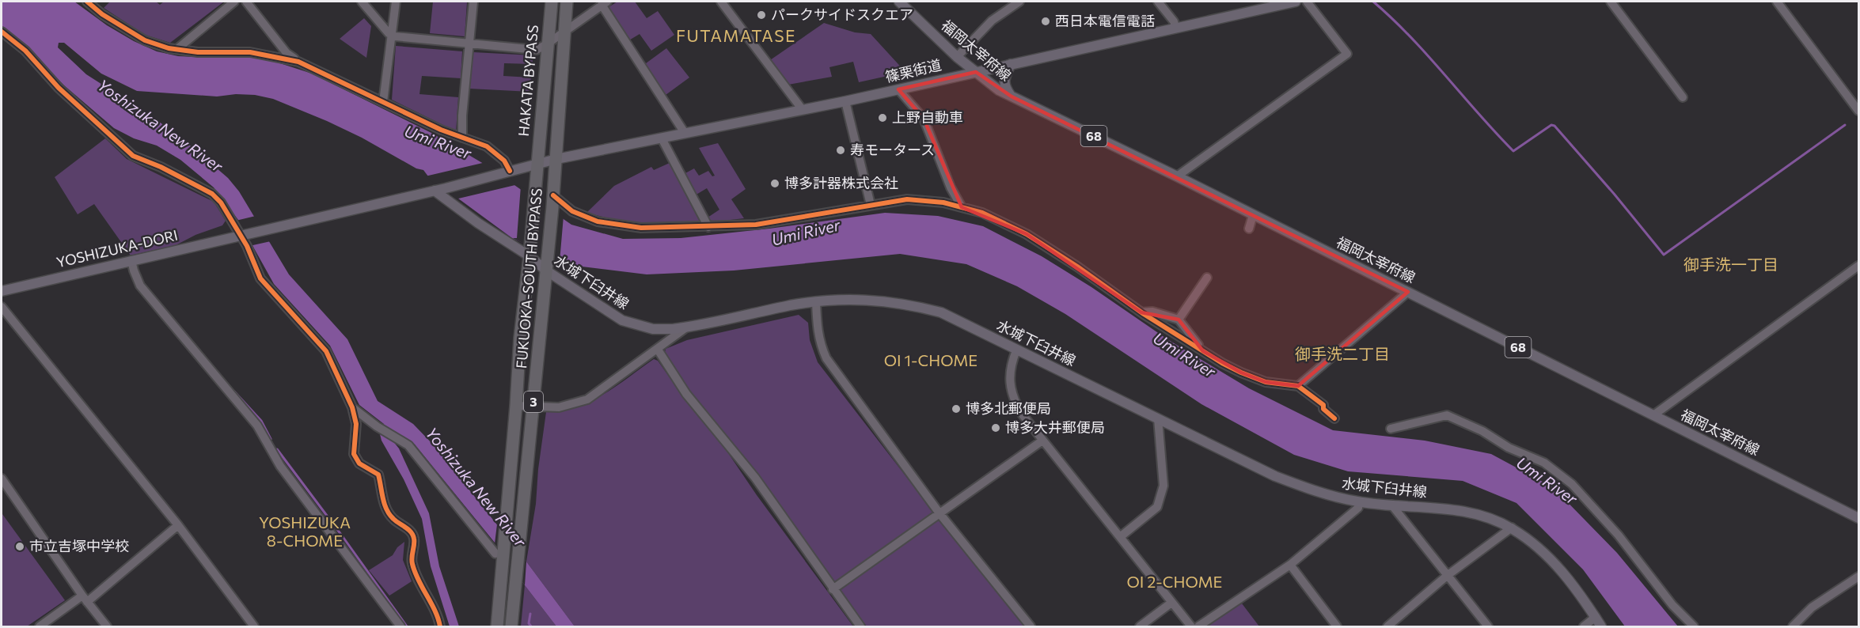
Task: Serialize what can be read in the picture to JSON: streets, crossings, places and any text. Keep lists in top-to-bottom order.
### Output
{
  "streets": {
    "highway": ["HAKATA BYPASS", "FUKUOKA-SOUTH BYPASS", "3"],
    "main road": [
      "福岡太宰府線",
      "篠栗街道",
      "68",
      "YOSHIZUKA-DORI",
      "水城下臼井線"
    ]
  },
  "crossings": [
    ["福岡太宰府線", "篠栗街道"],
    ["篠栗街道", "HAKATA BYPASS"],
    ["篠栗街道", "FUKUOKA-SOUTH BYPASS"],
    ["篠栗街道", "3"],
    ["HAKATA BYPASS", "FUKUOKA-SOUTH BYPASS"],
    ["YOSHIZUKA-DORI", "水城下臼井線"],
    ["FUKUOKA-SOUTH BYPASS", "水城下臼井線"],
    ["FUKUOKA-SOUTH BYPASS", "3"]
  ],
  "districts": [
    "FUTAMATASE",
    "御手洗一丁目",
    "御手洗二丁目",
    "OI 1-CHOME",
    "YOSHIZUKA 8-CHOME",
    "OI 2-CHOME"
  ],
  "water": ["Yoshizuka New River", "Umi River"],
  "places": [
    "パークサイドスクエア",
    "西日本電信電話",
    "上野自動車",
    "寿モータース",
    "博多計器株式会社",
    "博多北郵便局",
    "博多大井郵便局",
    "市立吉塚中学校"
  ]
}
